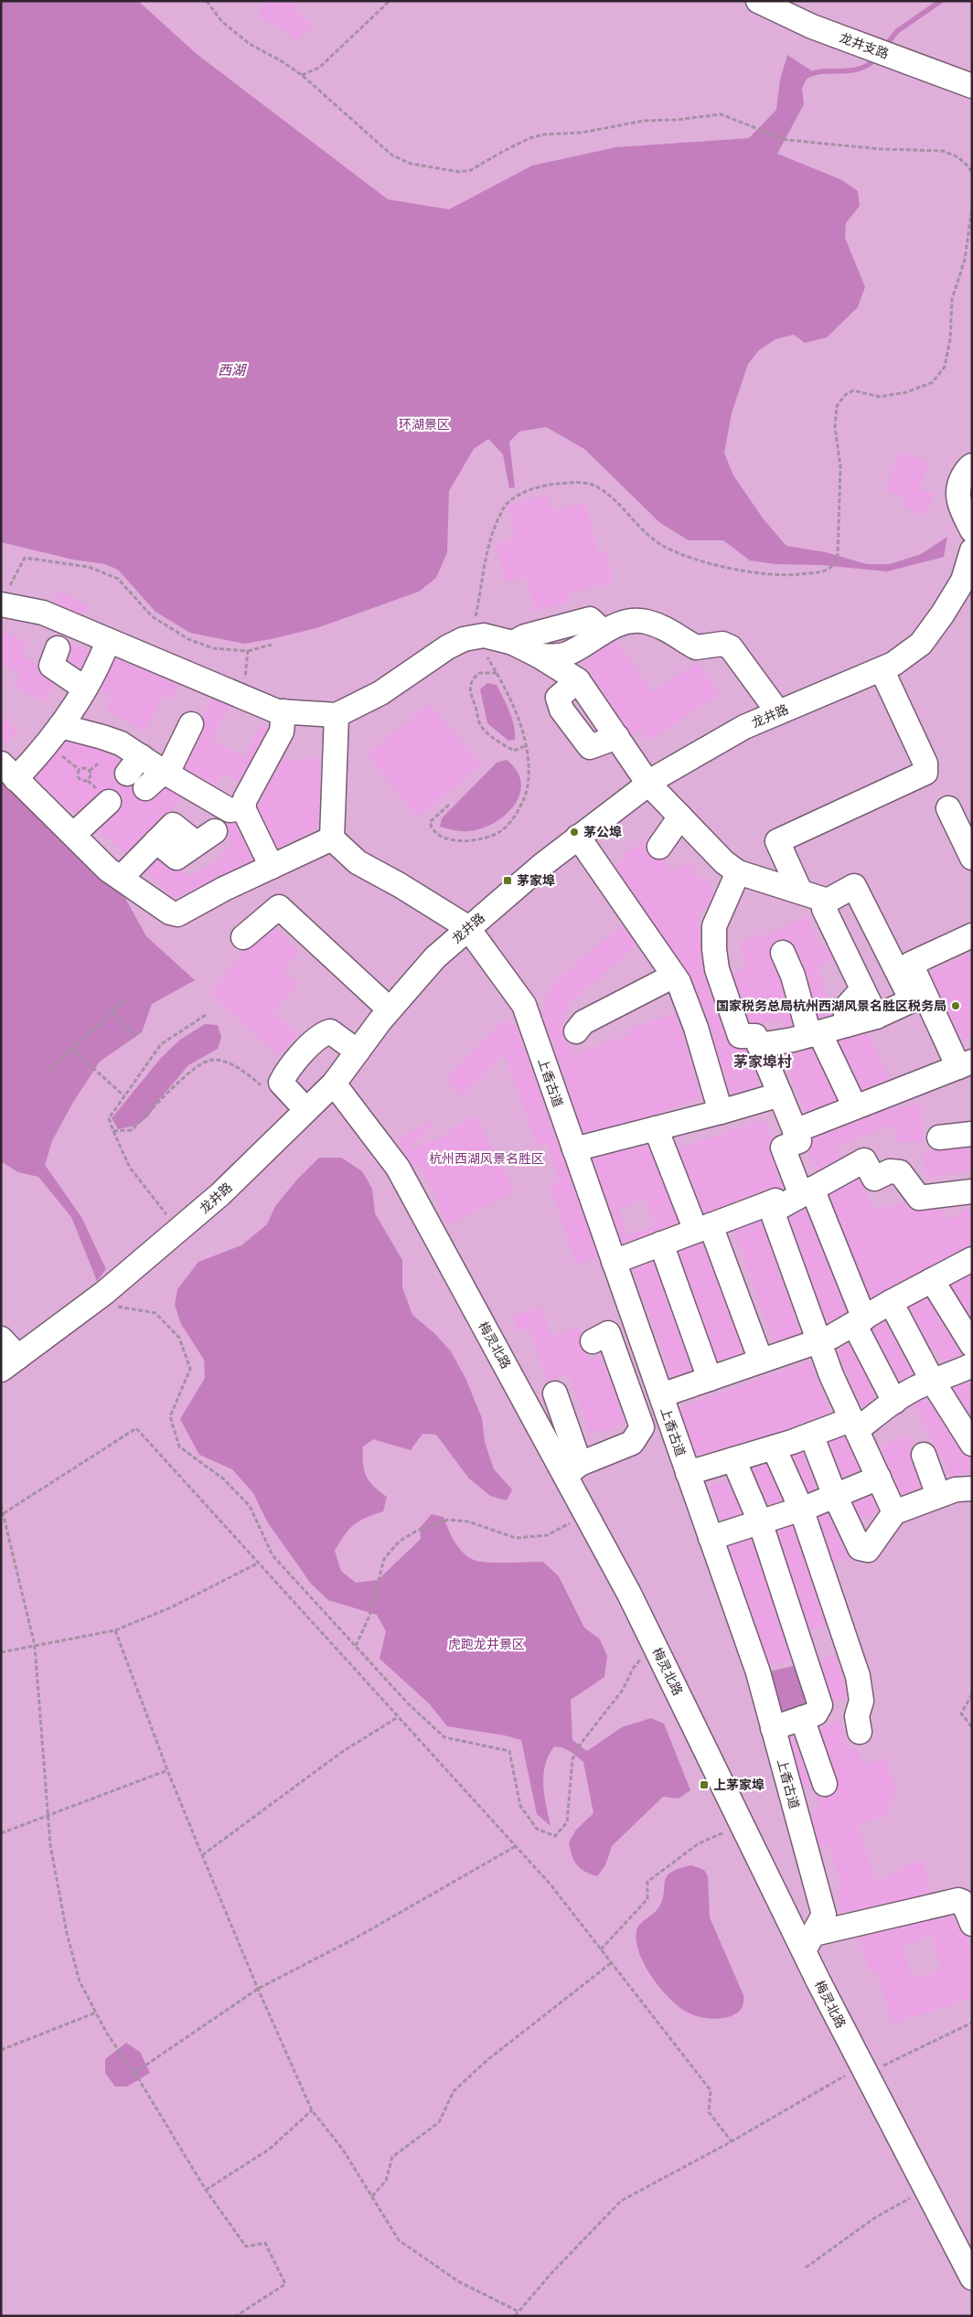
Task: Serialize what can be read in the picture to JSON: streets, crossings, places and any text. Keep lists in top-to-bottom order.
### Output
{
  "streets": {
    "street": [
      "龙井支路",
      "龙井路",
      "上香古道",
      "梅灵北路"
    ]
  },
  "crossings": [
    ["龙井路", "上香古道"],
    ["龙井路", "梅灵北路"],
    ["上香古道", "梅灵北路"]
  ],
  "districts": ["茅家埠村"],
  "water": ["西湖"],
  "parks": ["环湖景区", "杭州西湖风景名胜区", "虎跑龙井景区"],
  "places": {
    "other": ["茅公埠", "国家税务总局杭州西湖风景名胜区税务局"],
    "transit": ["茅家埠", "上茅家埠"]
  }
}
